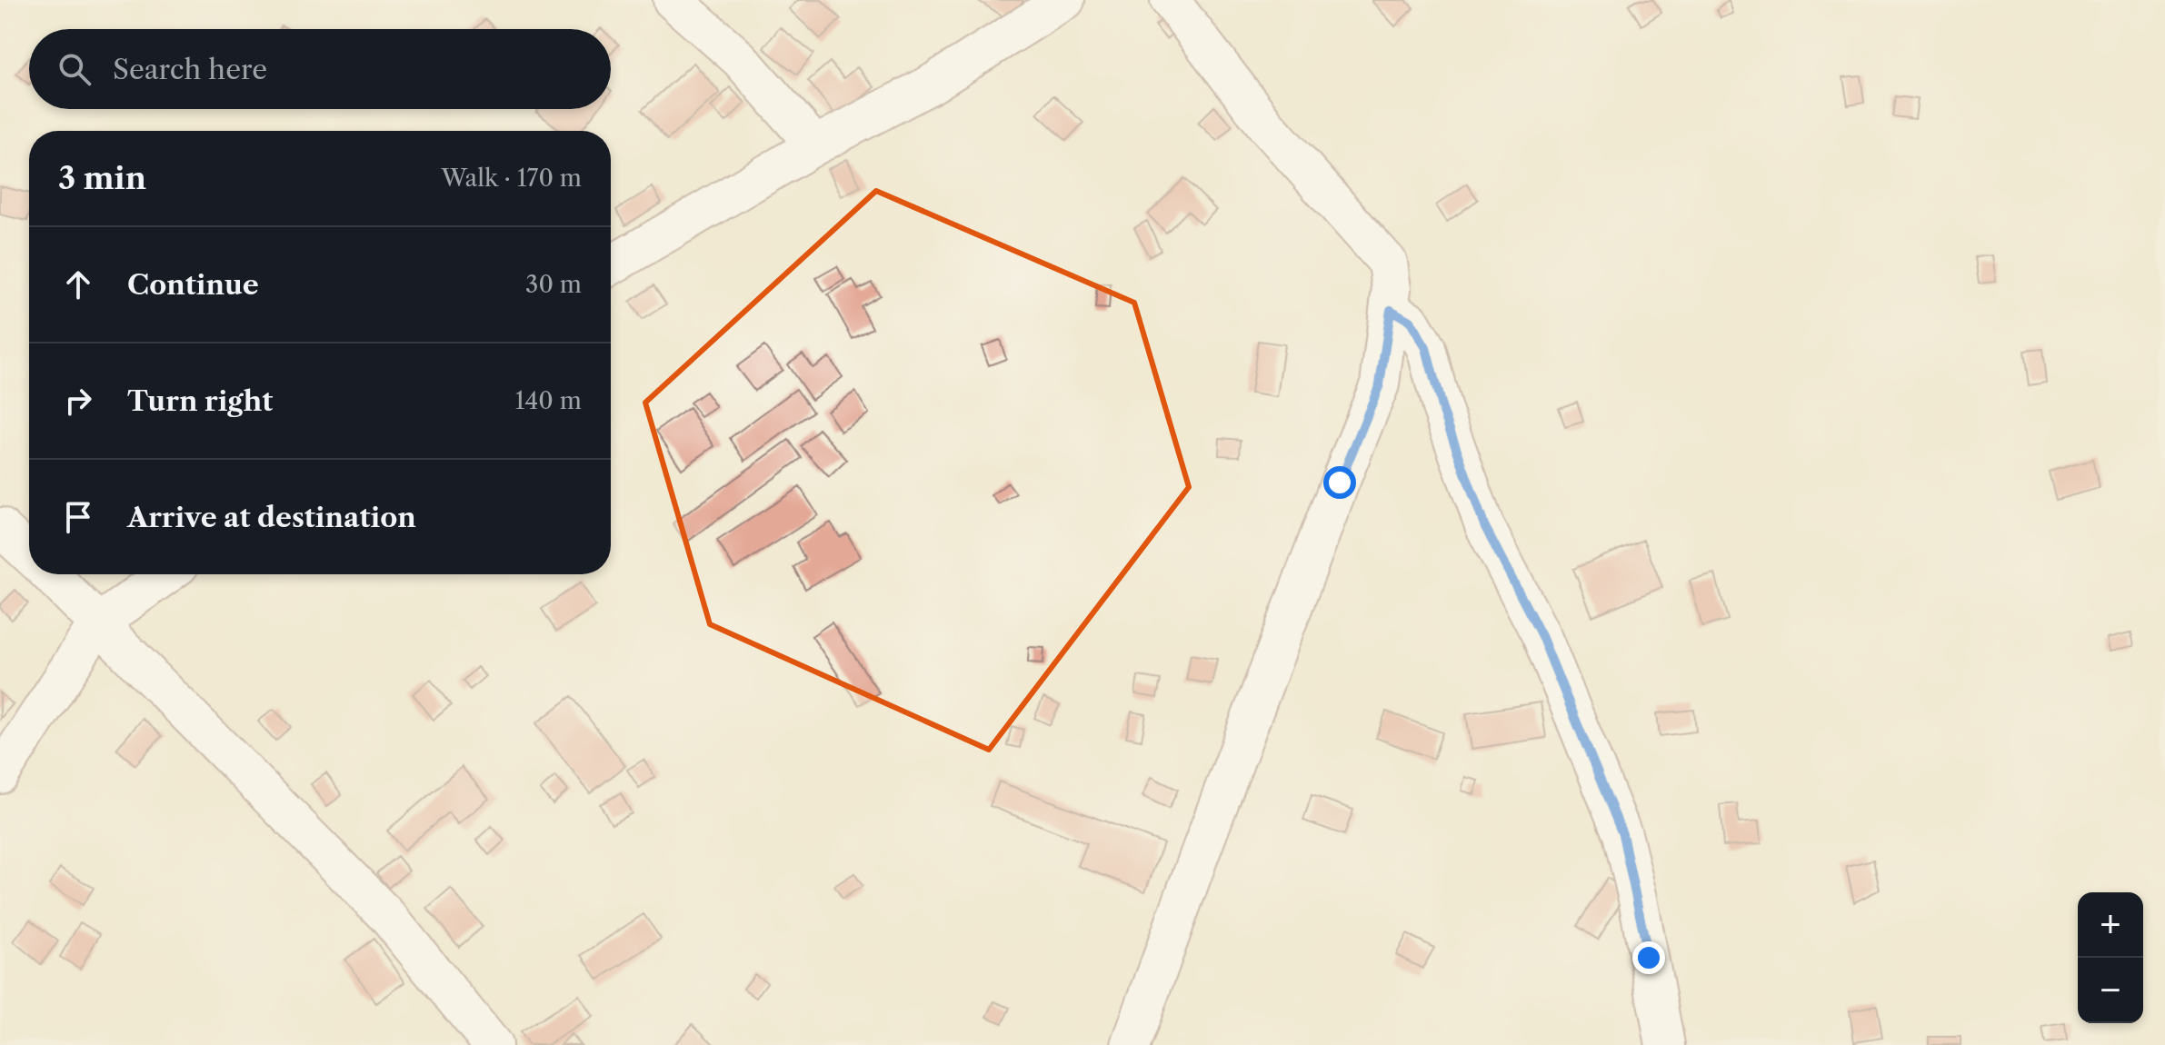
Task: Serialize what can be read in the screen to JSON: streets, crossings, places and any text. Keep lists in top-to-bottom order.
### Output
{
  "page": {
    "search": "Search here",
    "heading": ["3 min", "Walk · 170 m"],
    "list": [
      ["Continue", "30 m"],
      ["Turn right", "140 m"],
      "Arrive at destination"
    ],
    "map_buttons": ["+", "−"]
  }
}
